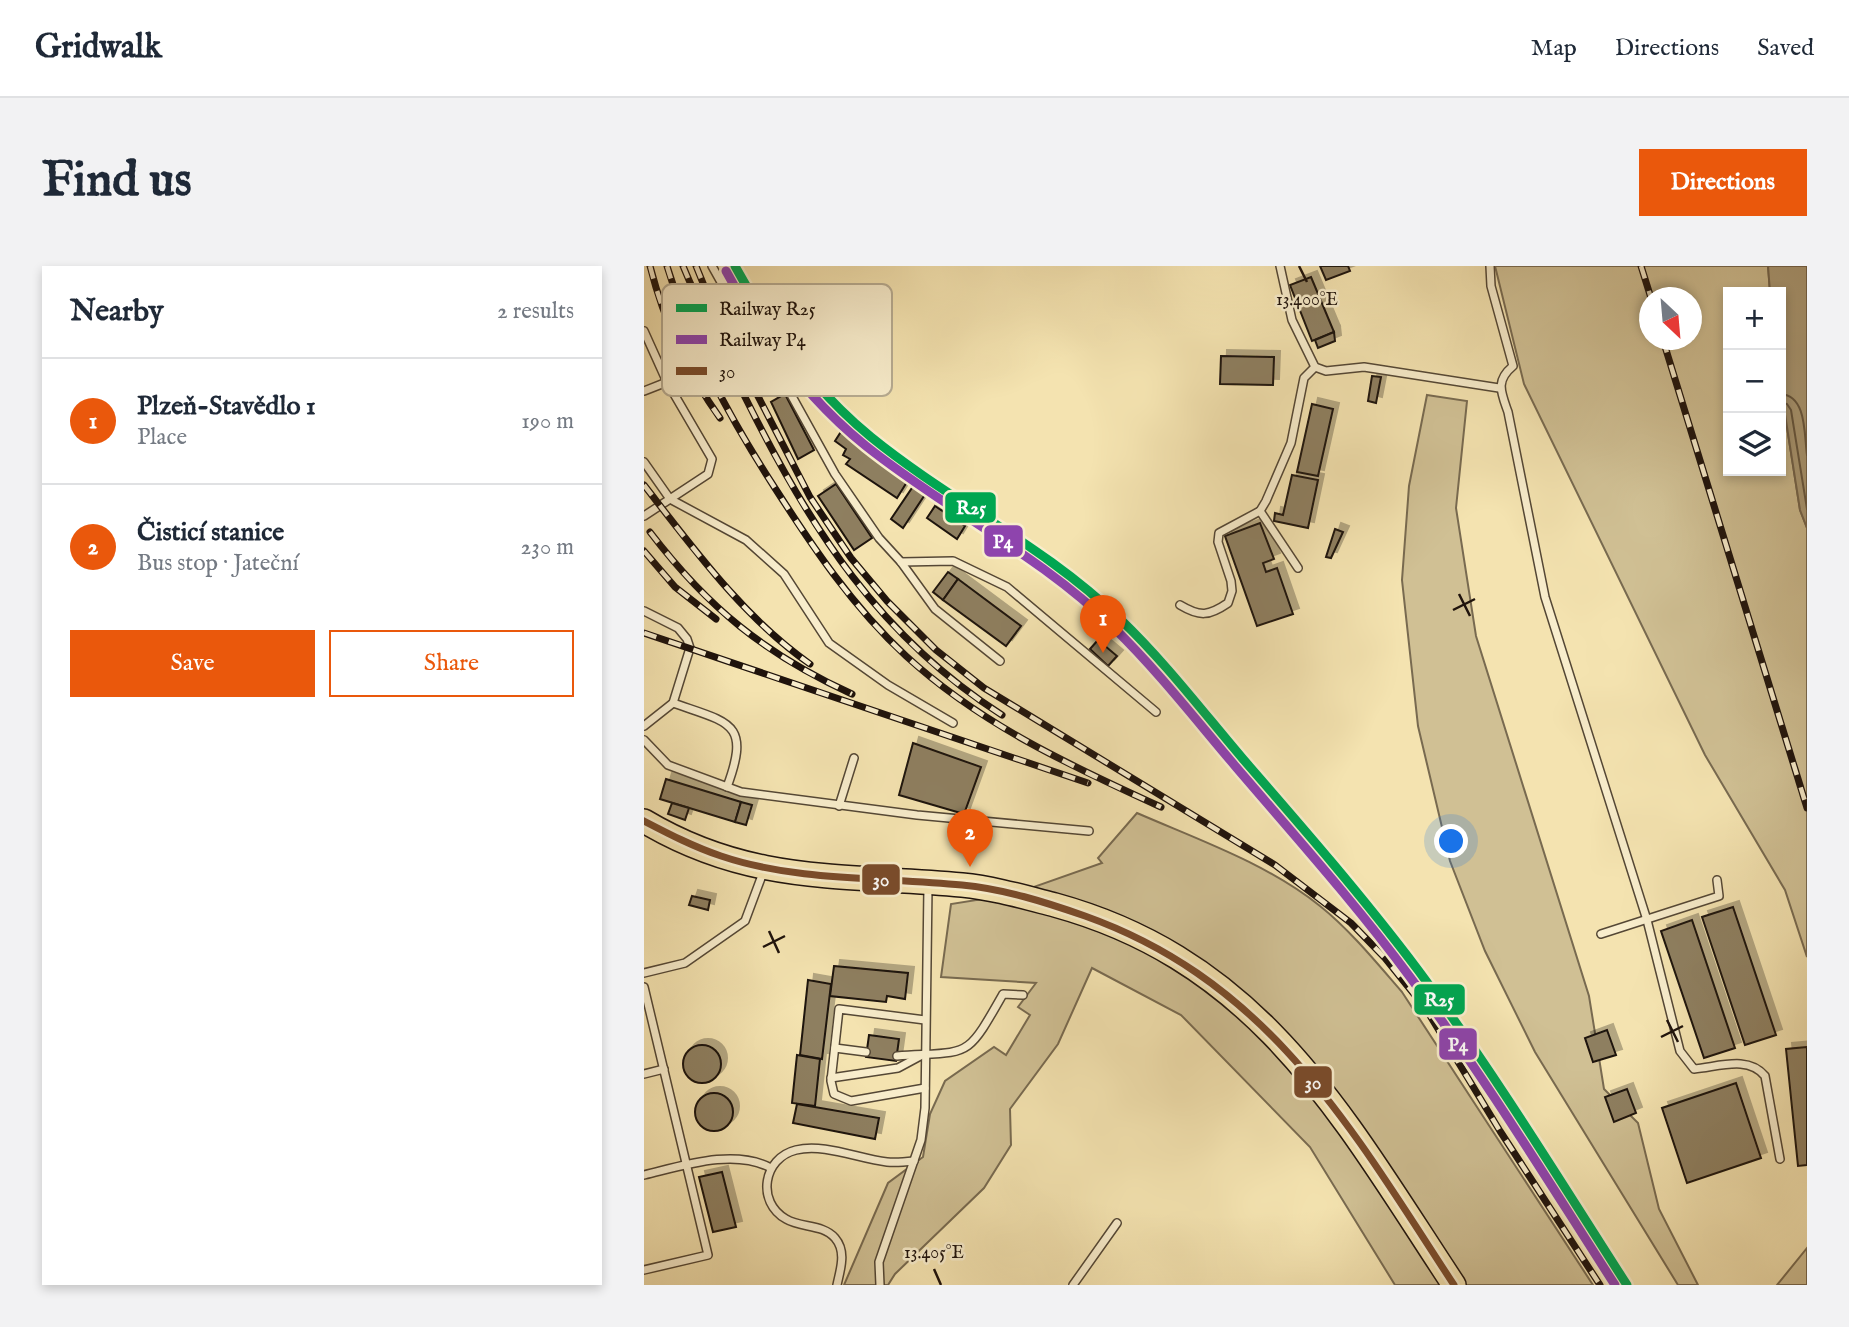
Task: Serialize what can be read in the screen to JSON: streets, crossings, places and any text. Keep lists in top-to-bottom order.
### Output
{
  "lines": ["rail line R25", "rail line P4", "transit line 30"],
  "legend": ["Railway R25", "Railway P4", "30"],
  "north": "bottom right",
  "page": {
    "header": "Gridwalk",
    "nav": ["Map", "Directions", "Saved"],
    "buttons": [
      "Directions",
      ["Save", "Share"]
    ],
    "title": "Find us",
    "heading": ["Nearby", "2 results"],
    "map_buttons": ["+", "−"],
    "list": [
      {
        "mark": "1",
        "name": "Plzeň-Stavědlo 1",
        "note": "Place",
        "value": "190 m"
      },
      {
        "mark": "2",
        "name": "Čisticí stanice",
        "note": "Bus stop · Jateční",
        "value": "230 m"
      }
    ],
    "pins": ["1", "2"]
  },
  "coordinates": ["13.400°E", "13.405°E"]
}
